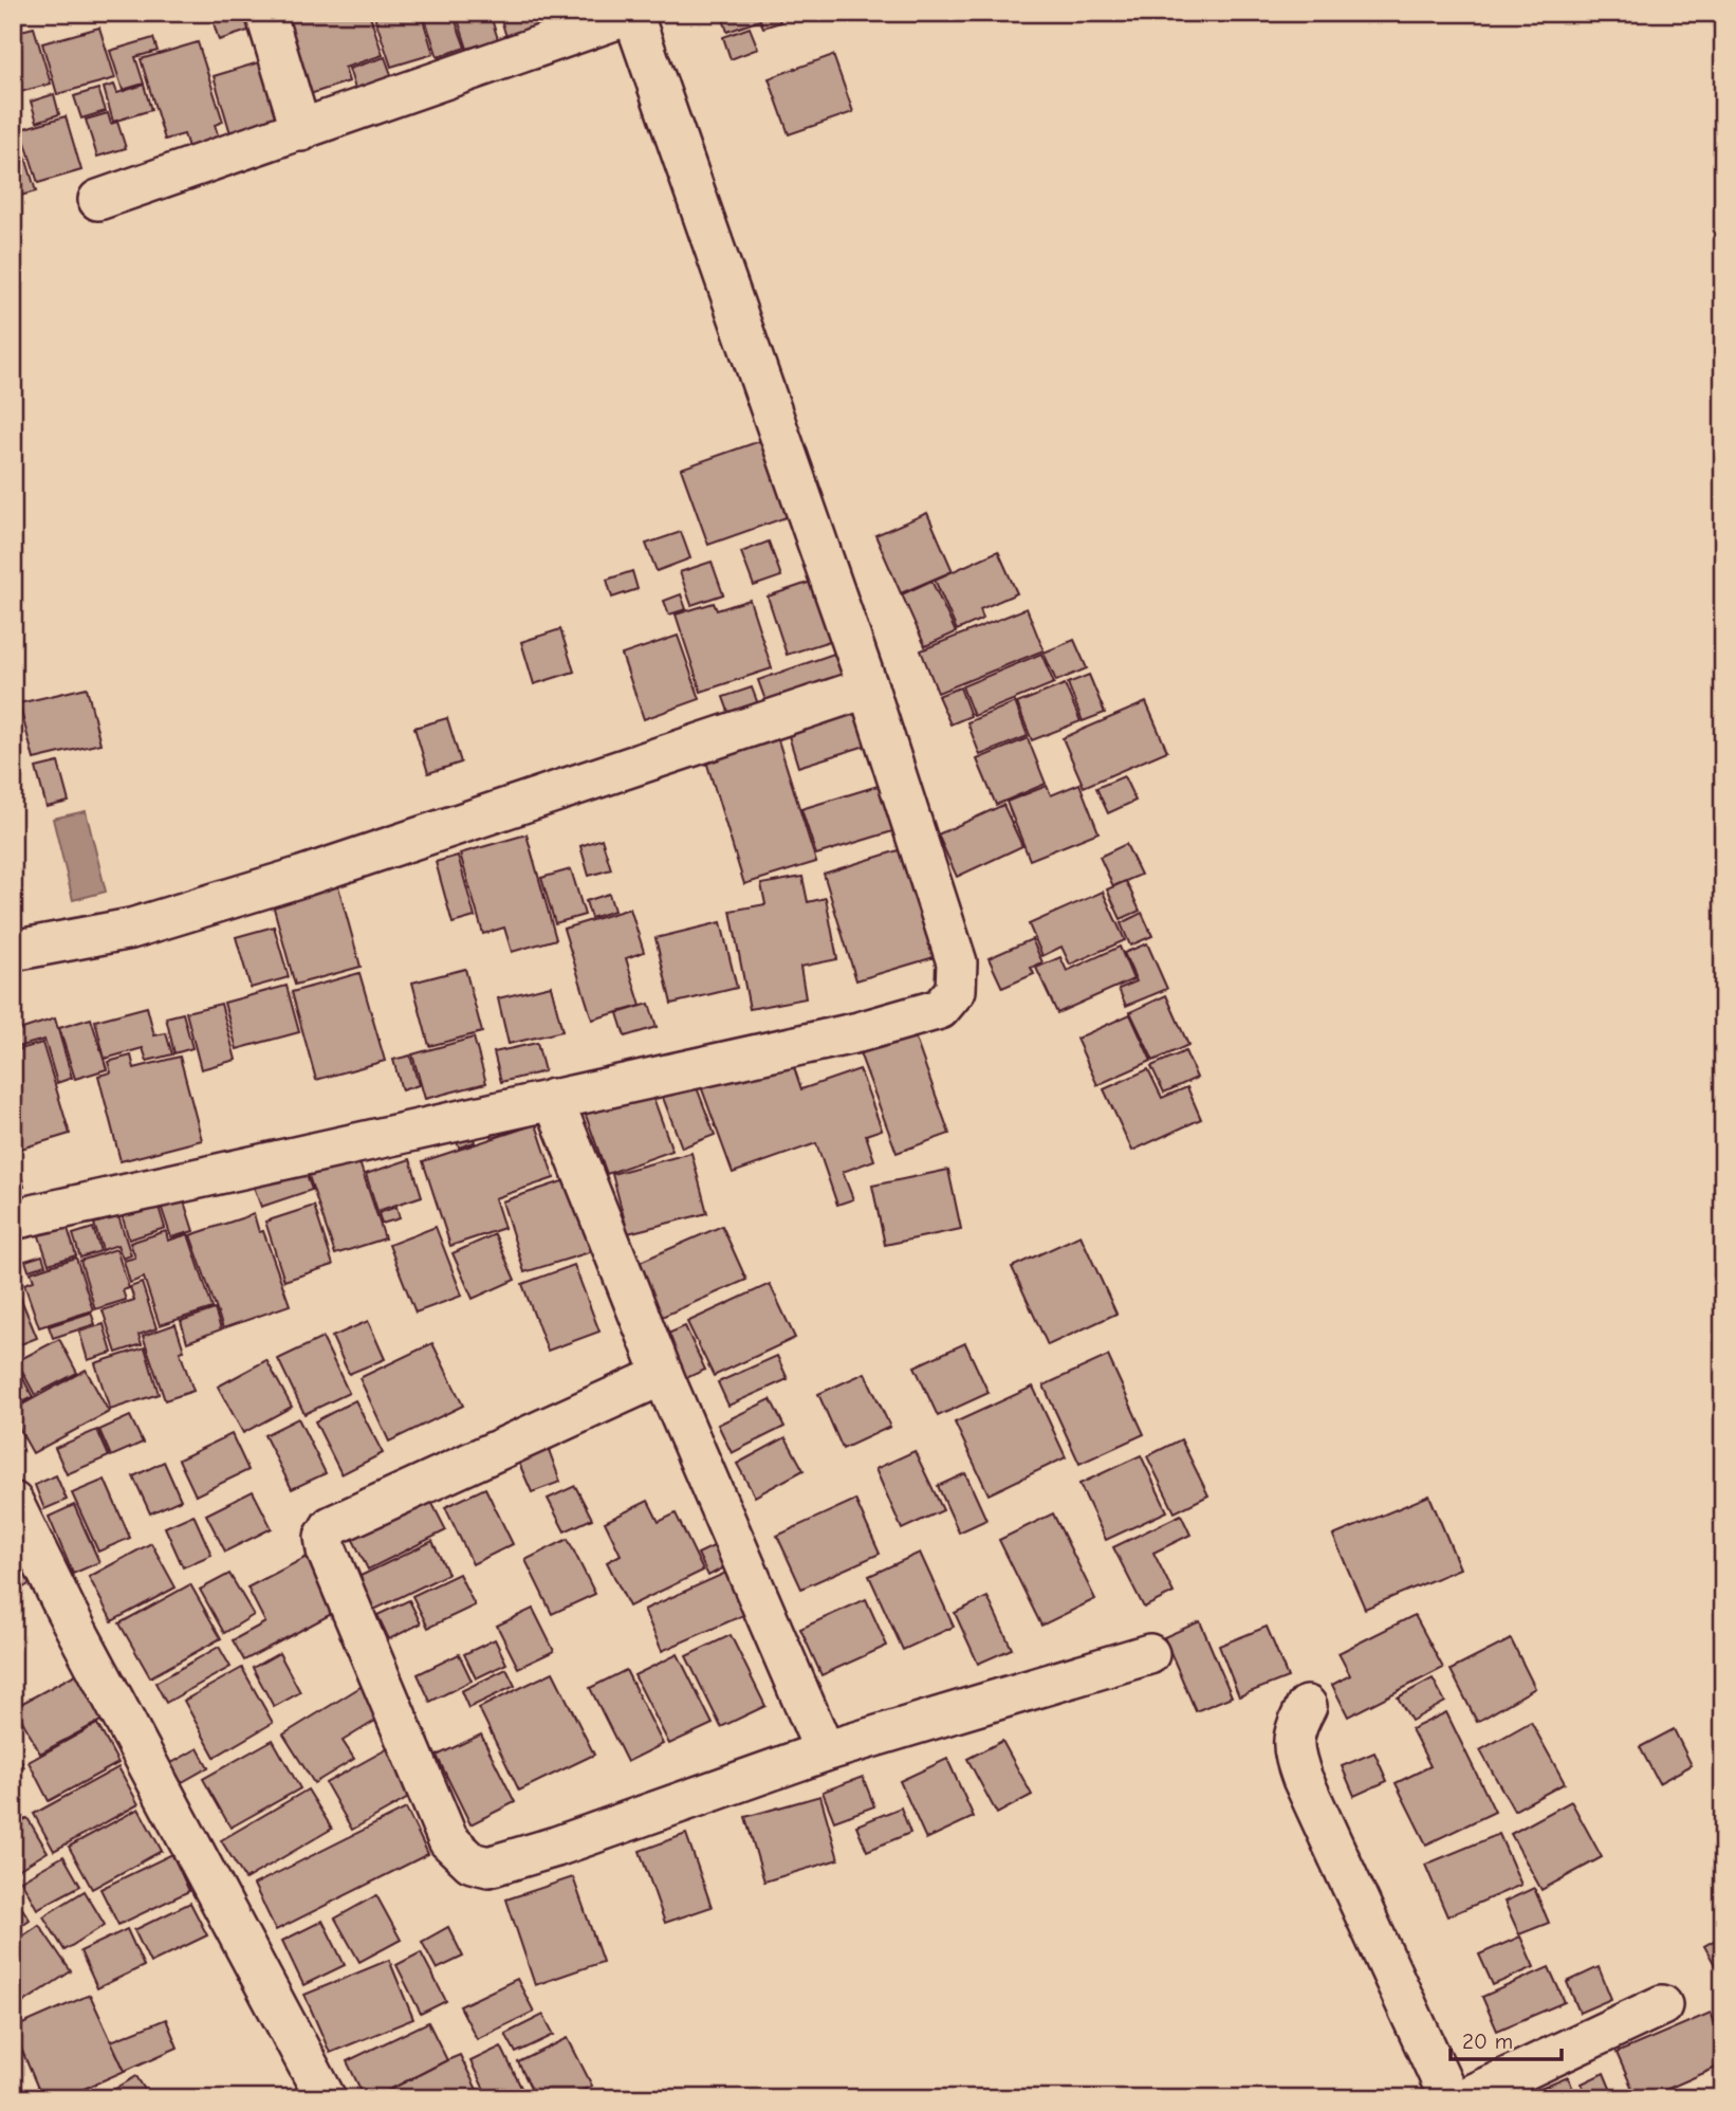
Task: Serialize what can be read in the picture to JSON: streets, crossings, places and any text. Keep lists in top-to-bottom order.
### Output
{
  "scale_bar": "20 m"
}
